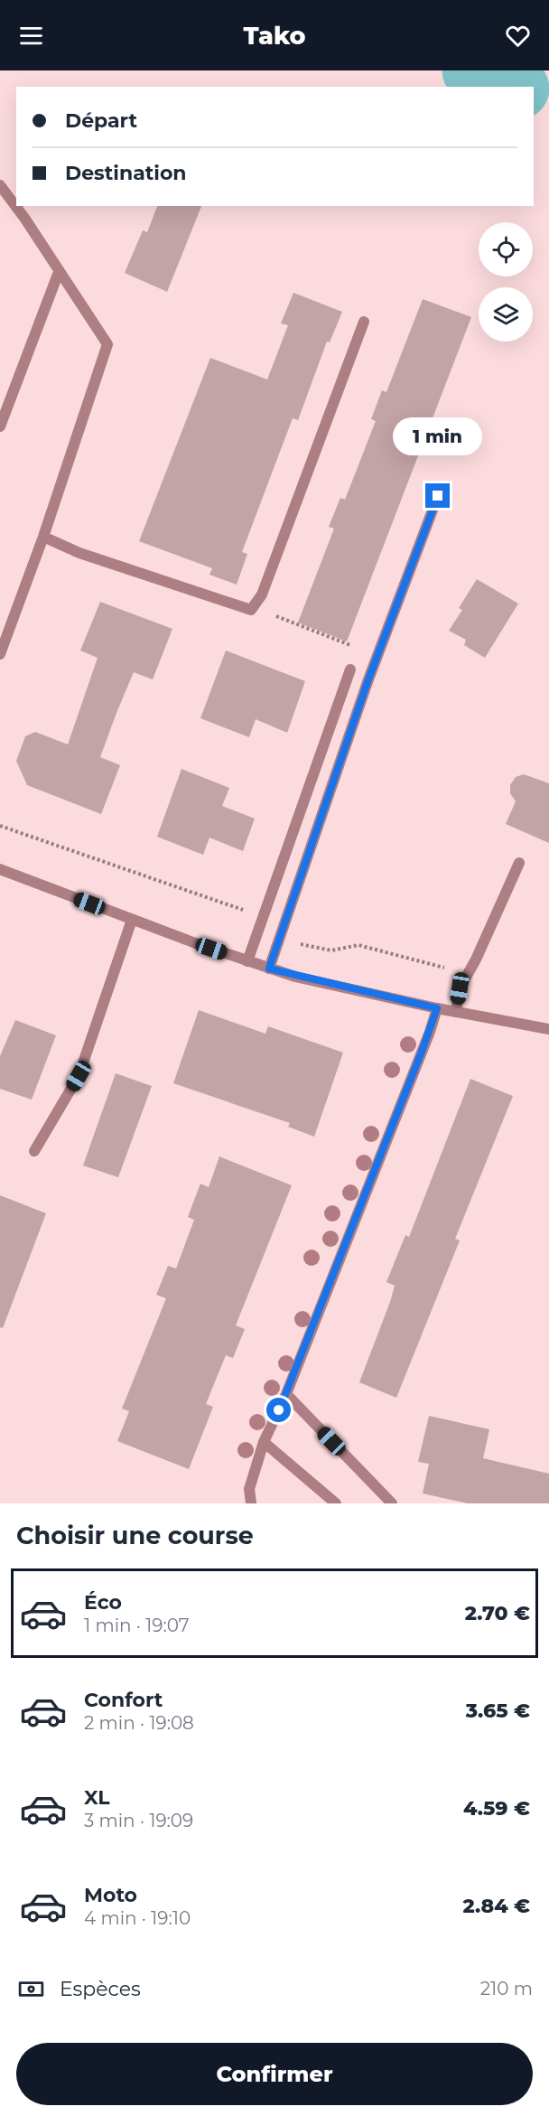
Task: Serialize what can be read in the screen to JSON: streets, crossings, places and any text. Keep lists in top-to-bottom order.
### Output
{
  "page": {
    "header": "Tako",
    "banner": ["Départ", "Destination"],
    "bubble": "1 min",
    "heading": "Choisir une course",
    "list": [
      {
        "name": "Éco",
        "note": "1 min · 19:07",
        "value": "2.70 €"
      },
      {
        "name": "Confort",
        "note": "2 min · 19:08",
        "value": "3.65 €"
      },
      {
        "name": "XL",
        "note": "3 min · 19:09",
        "value": "4.59 €"
      },
      {
        "name": "Moto",
        "note": "4 min · 19:10",
        "value": "2.84 €"
      }
    ],
    "pay": ["Espèces", "210 m"],
    "buttons": "Confirmer"
  }
}
